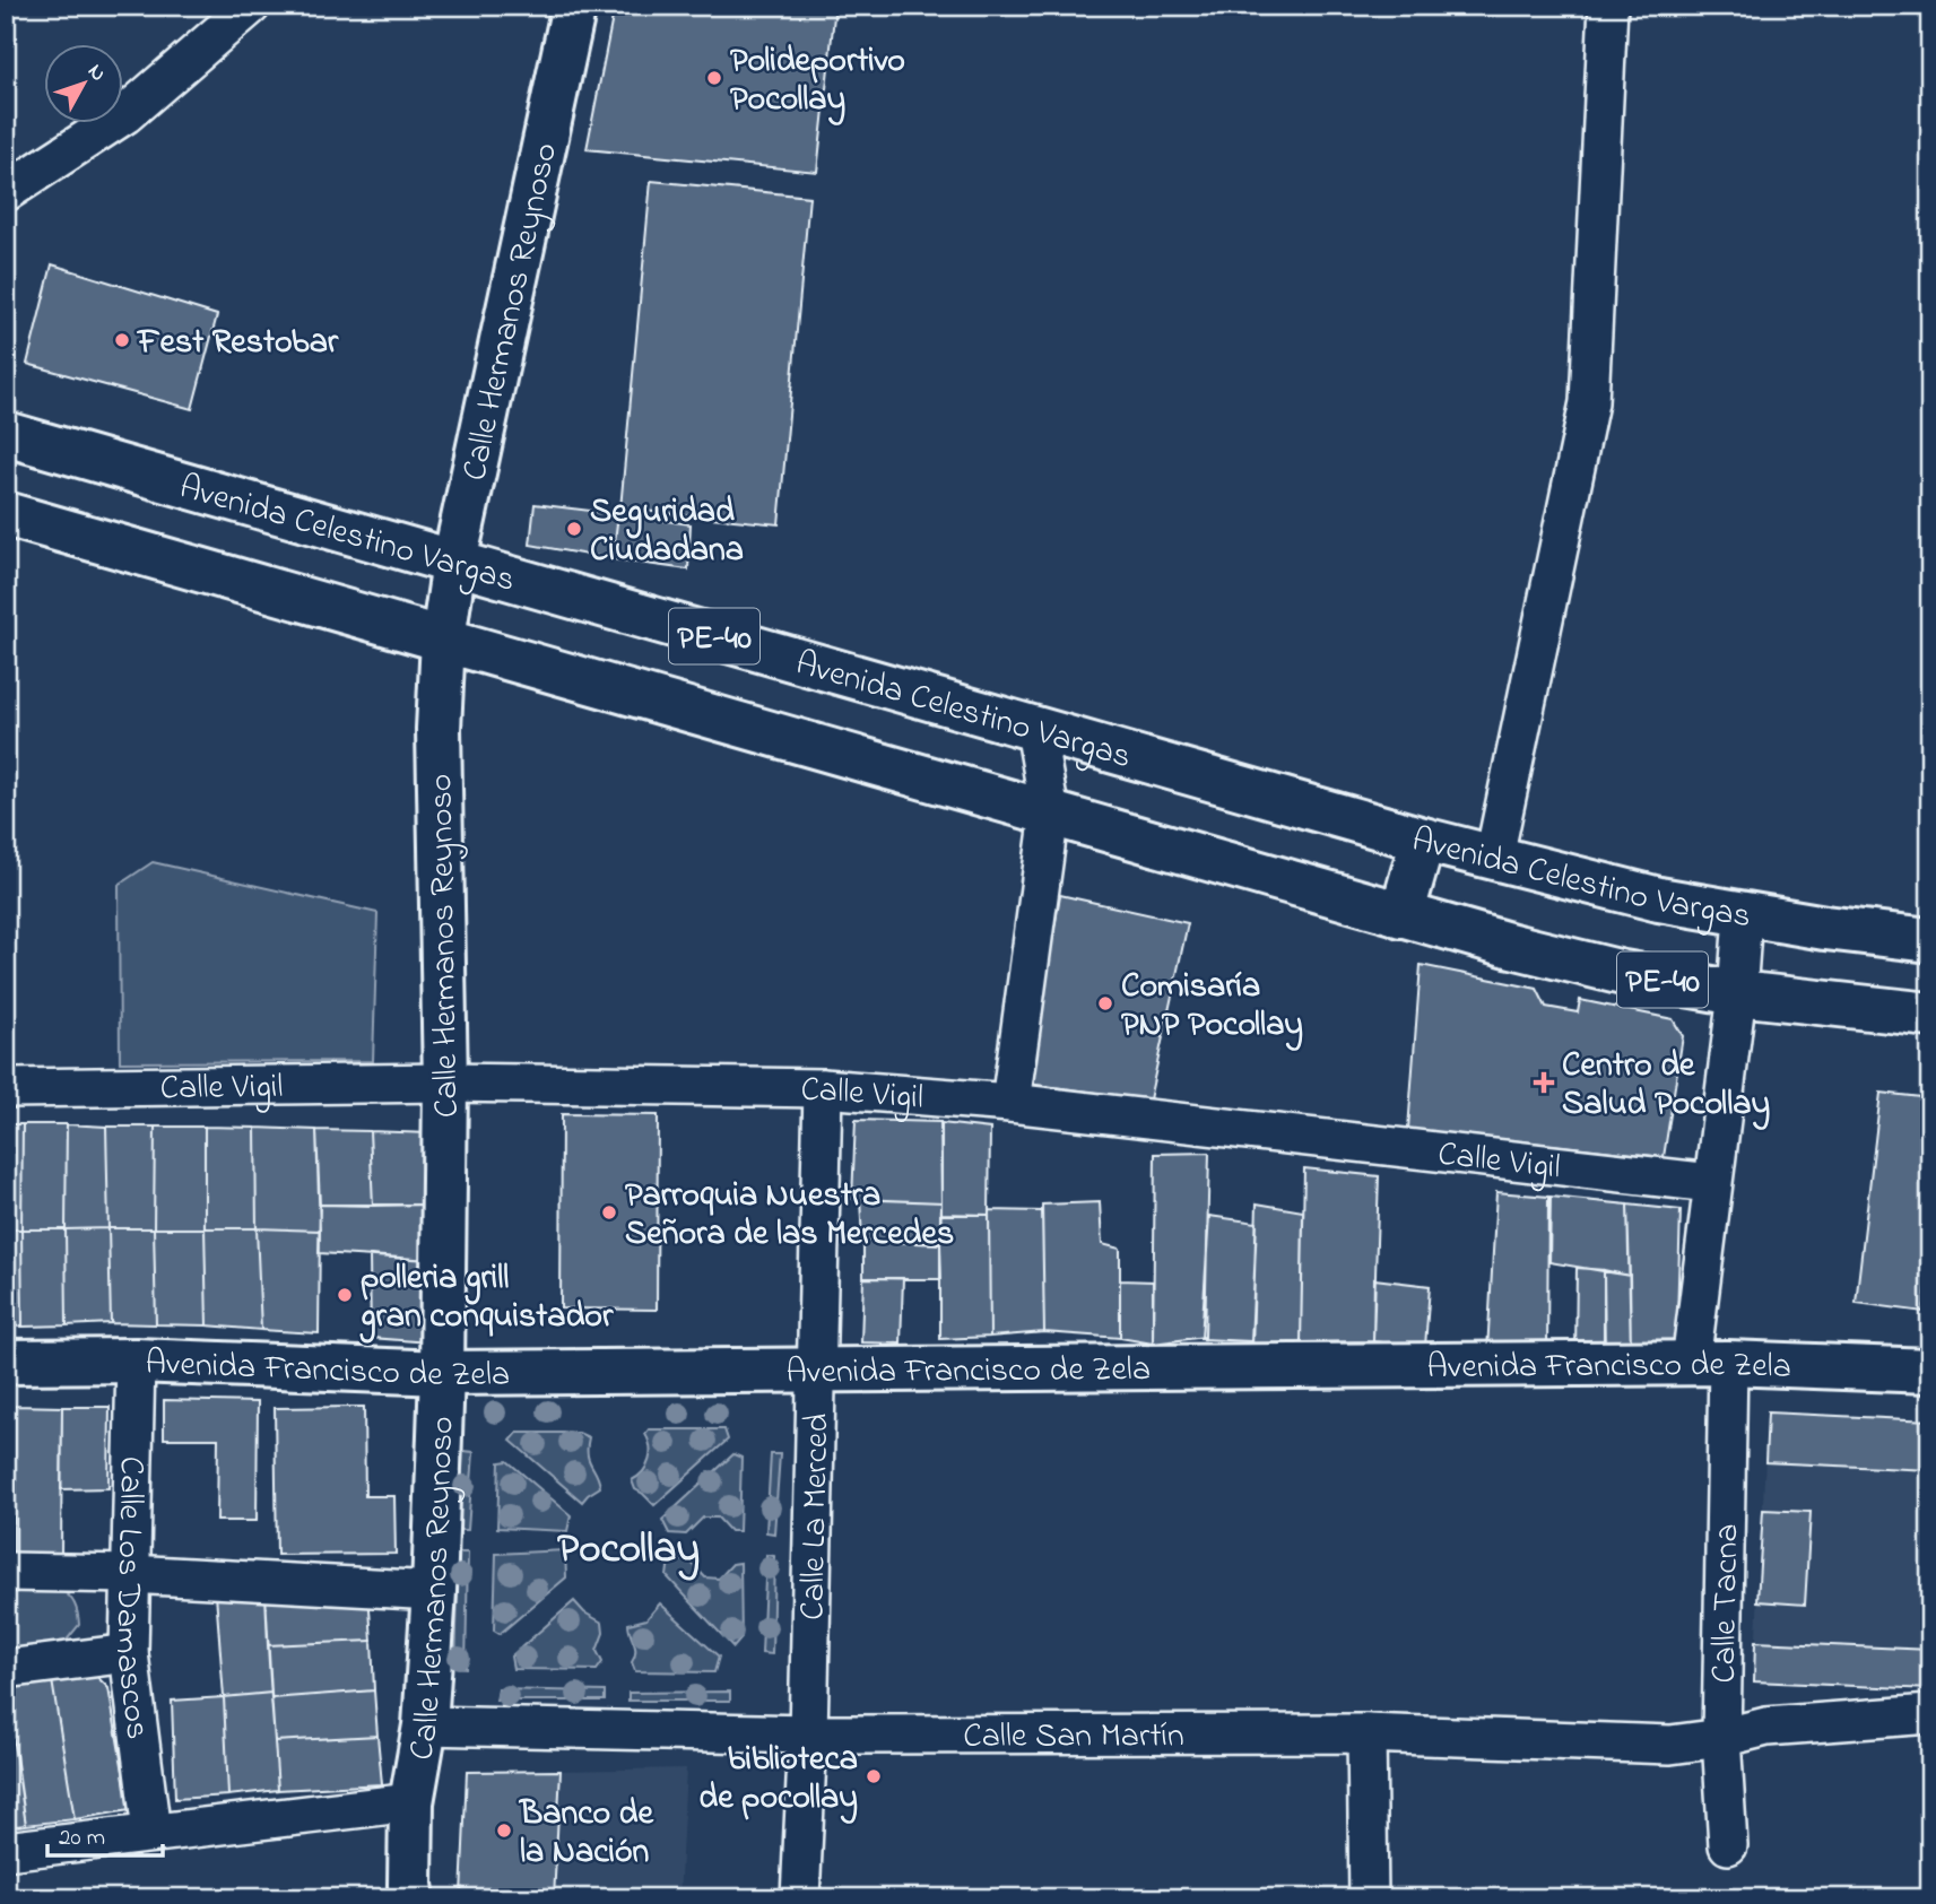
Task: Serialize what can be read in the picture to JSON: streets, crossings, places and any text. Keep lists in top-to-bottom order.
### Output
{
  "streets": {
    "main road": [
      "Calle Hermanos Reynoso",
      "Avenida Celestino Vargas",
      "PE-40",
      "Avenida Francisco de Zela"
    ],
    "street": [
      "Calle Vigil",
      "Calle La Merced",
      "Calle Los Damascos",
      "Calle Tacna",
      "Calle San Martín"
    ]
  },
  "crossings": [
    ["Calle Hermanos Reynoso", "Avenida Celestino Vargas"],
    ["Calle Hermanos Reynoso", "PE-40"],
    ["Calle Hermanos Reynoso", "Calle Vigil"],
    ["Calle Hermanos Reynoso", "Avenida Francisco de Zela"],
    ["Calle Hermanos Reynoso", "Calle San Martín"],
    ["Avenida Celestino Vargas", "Calle Tacna"],
    ["PE-40", "Calle Tacna"],
    ["Calle Vigil", "Calle La Merced"],
    ["Calle Vigil", "Calle Tacna"],
    ["Avenida Francisco de Zela", "Calle La Merced"],
    ["Avenida Francisco de Zela", "Calle Los Damascos"],
    ["Avenida Francisco de Zela", "Calle Tacna"],
    ["Calle La Merced", "Calle San Martín"],
    ["Calle Tacna", "Calle San Martín"]
  ],
  "districts": ["Pocollay"],
  "places": {
    "other": [
      "Polideportivo Pocollay",
      "Fest Restobar",
      "Seguridad Ciudadana",
      "Comisaría PNP Pocollay",
      "Parroquia Nuestra Señora de las Mercedes",
      "polleria grill gran conquistador",
      "biblioteca de pocollay",
      "Banco de la Nación"
    ],
    "health": ["Centro de Salud Pocollay"]
  },
  "scale_bar": "20 m",
  "north": "top right"
}
